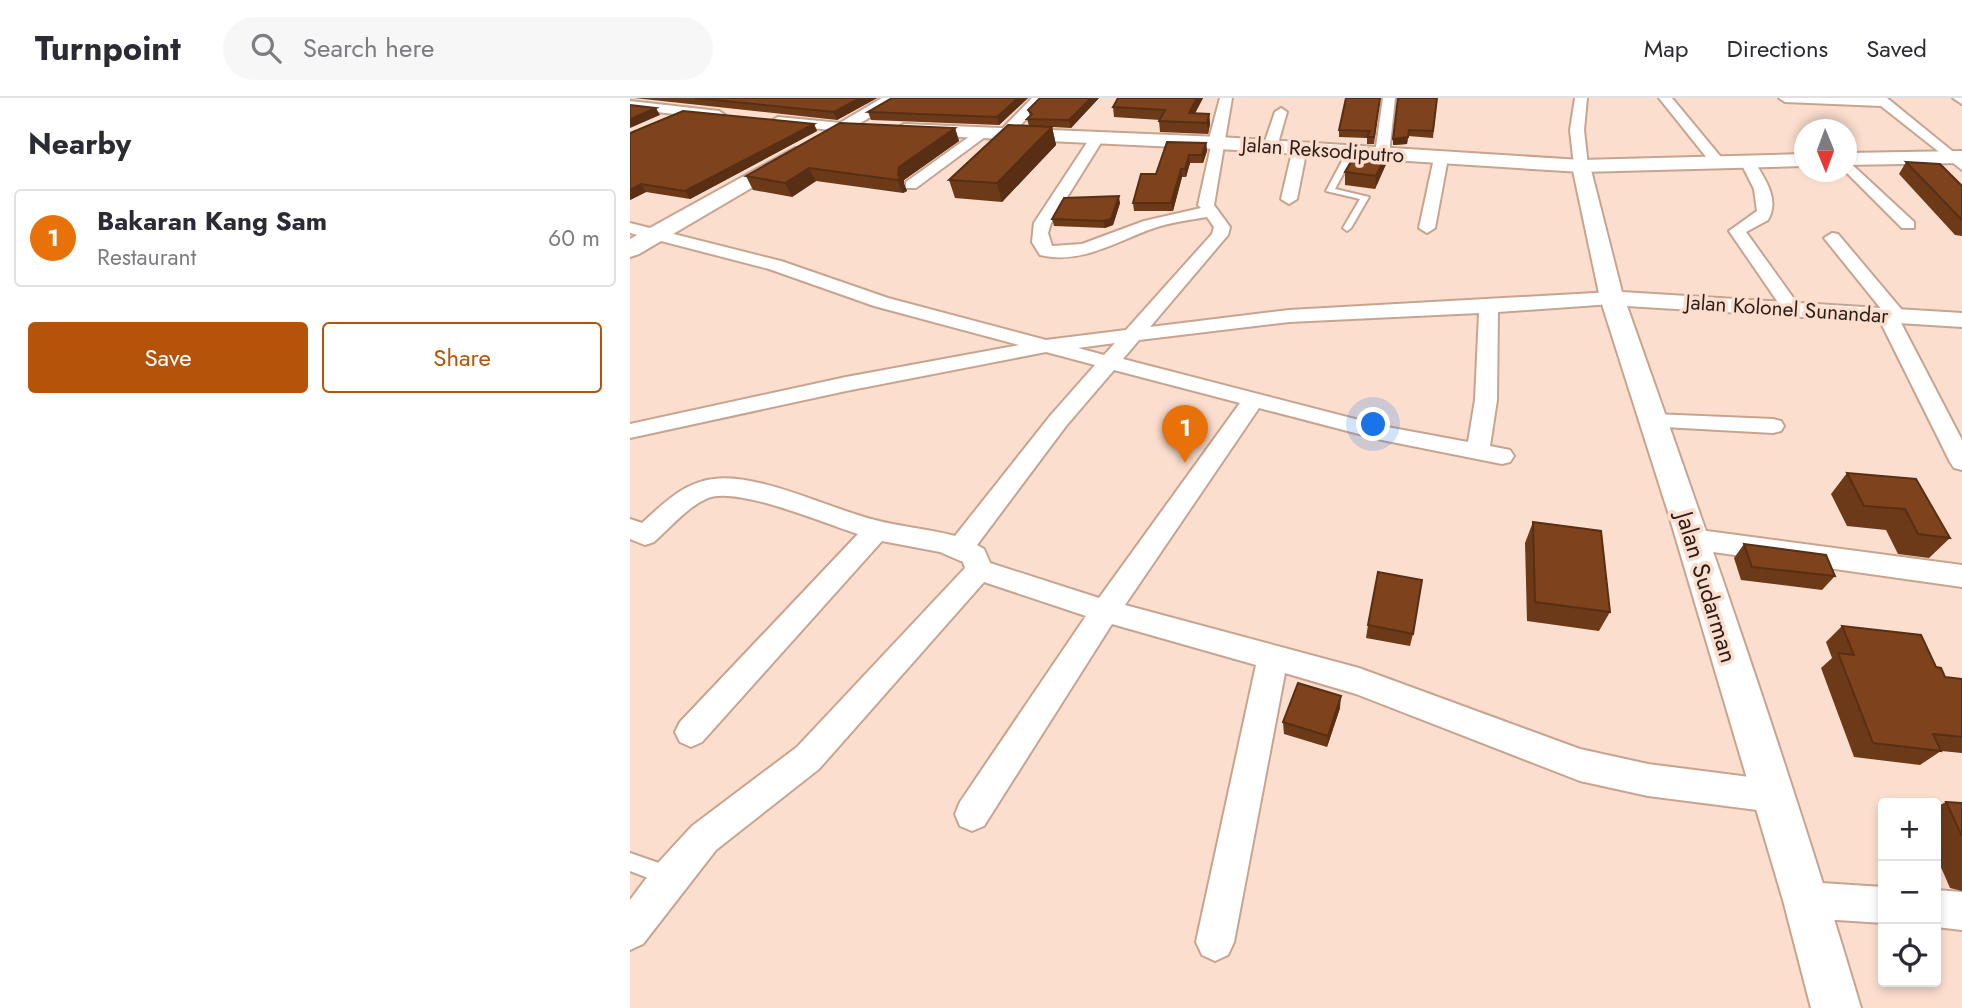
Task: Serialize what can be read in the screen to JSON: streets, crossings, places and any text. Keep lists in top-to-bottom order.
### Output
{
  "streets": {
    "main road": ["Jalan Reksodiputro"],
    "street": ["Jalan Kolonel Sunandar", "Jalan Sudarman"]
  },
  "crossings": [
    ["Jalan Reksodiputro", "Jalan Sudarman"],
    ["Jalan Kolonel Sunandar", "Jalan Sudarman"]
  ],
  "north": "bottom",
  "page": {
    "header": "Turnpoint",
    "search": "Search here",
    "nav": ["Map", "Directions", "Saved"],
    "heading": "Nearby",
    "list": [
      {
        "mark": "1",
        "name": "Bakaran Kang Sam",
        "note": "Restaurant",
        "value": "60 m"
      }
    ],
    "buttons": ["Save", "Share"],
    "pins": "1",
    "map_buttons": ["+", "−"]
  }
}
